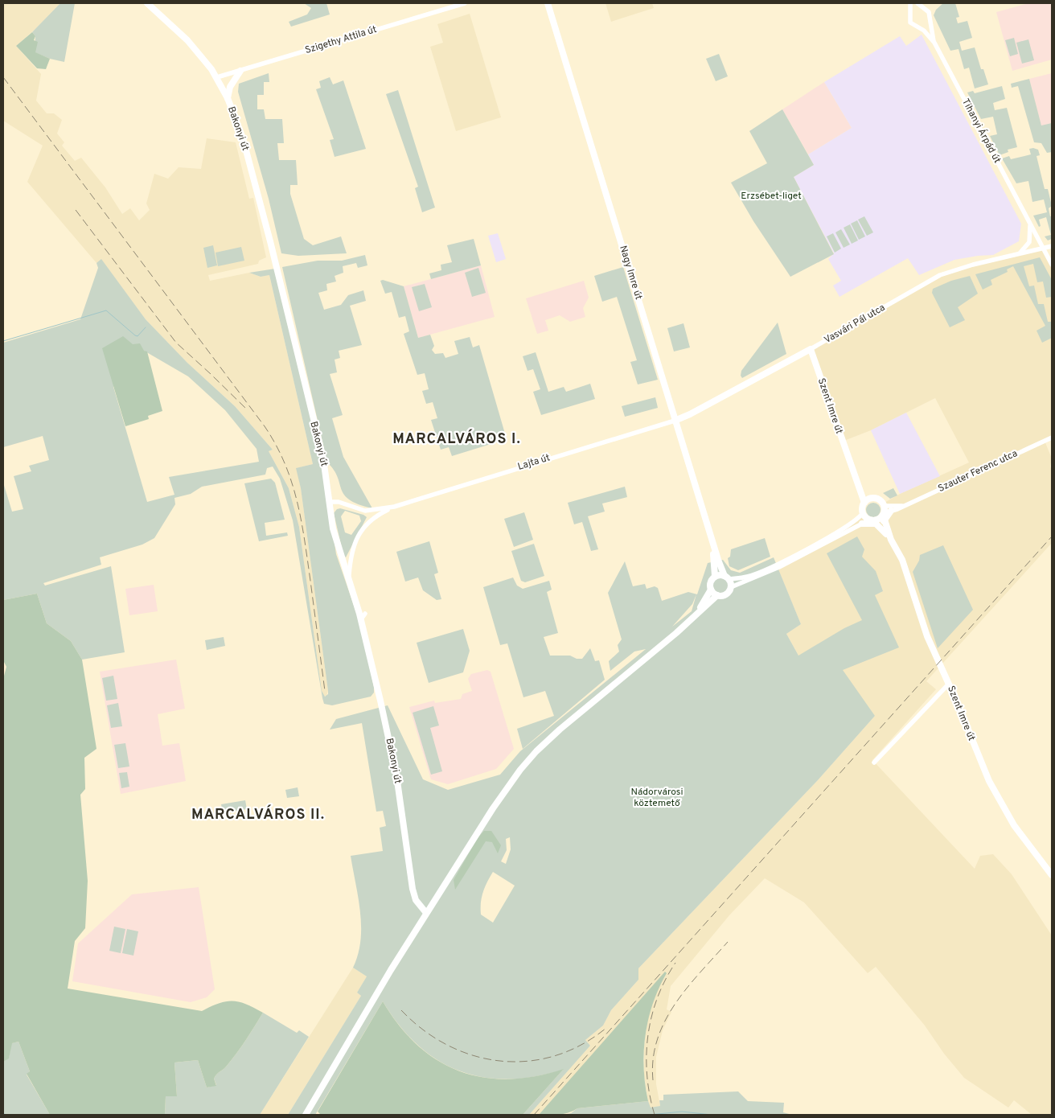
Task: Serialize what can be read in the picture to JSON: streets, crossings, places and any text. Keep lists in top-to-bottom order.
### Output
{
  "streets": {
    "main road": [
      "Bakonyi út",
      "Nagy Imre út",
      "Vasvári Pál utca",
      "Szent Imre út"
    ],
    "street": [
      "Szigethy Attila út",
      "Tihanyi Árpád út",
      "Lajta út",
      "Szauter Ferenc utca"
    ]
  },
  "crossings": [
    ["Szigethy Attila út", "Bakonyi út"],
    ["Bakonyi út", "Lajta út"],
    ["Tihanyi Árpád út", "Vasvári Pál utca"],
    ["Nagy Imre út", "Vasvári Pál utca"],
    ["Nagy Imre út", "Lajta út"],
    ["Vasvári Pál utca", "Szent Imre út"],
    ["Vasvári Pál utca", "Lajta út"],
    ["Szent Imre út", "Szauter Ferenc utca"]
  ],
  "districts": ["MARCALVÁROS I.", "MARCALVÁROS II."],
  "parks": ["Erzsébet-liget", "Nádorvárosi köztemető"]
}
